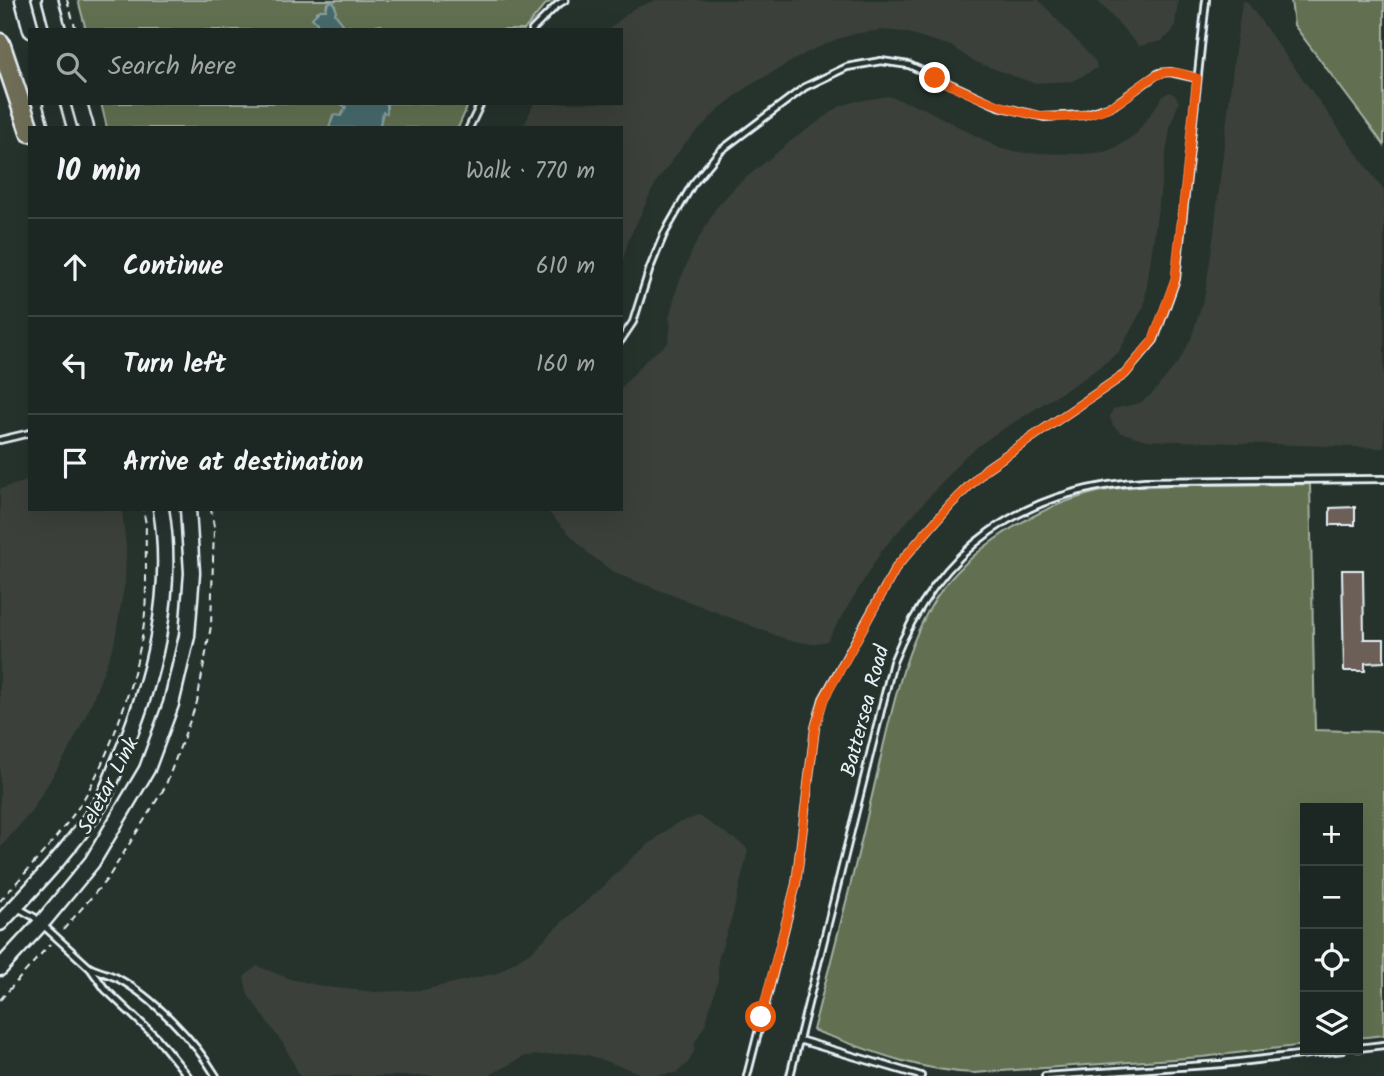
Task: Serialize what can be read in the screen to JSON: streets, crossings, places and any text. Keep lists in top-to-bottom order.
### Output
{
  "streets": {
    "main road": ["Seletar Link"],
    "lane": ["Battersea Road"]
  },
  "page": {
    "search": "Search here",
    "heading": ["10 min", "Walk · 770 m"],
    "list": [
      ["Continue", "610 m"],
      ["Turn left", "160 m"],
      "Arrive at destination"
    ],
    "map_buttons": ["+", "−"]
  }
}
